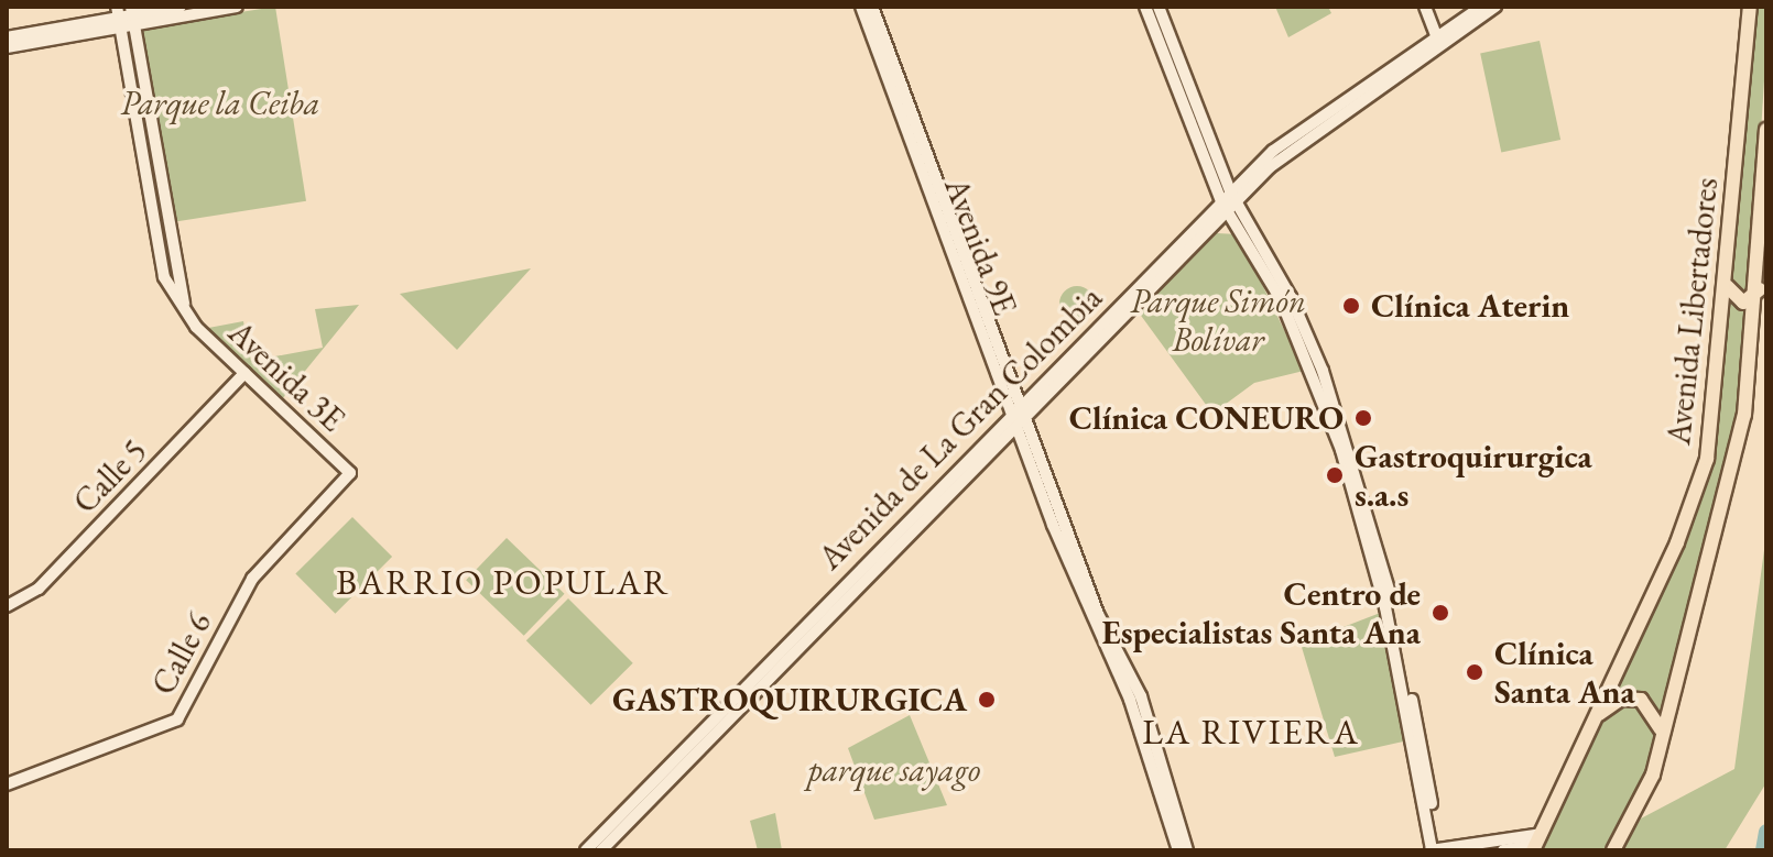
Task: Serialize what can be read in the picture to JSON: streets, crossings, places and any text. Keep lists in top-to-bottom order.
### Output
{
  "streets": {
    "main road": ["Avenida Libertadores"],
    "street": [
      "Avenida 9E",
      "Avenida 3E",
      "Avenida de La Gran Colombia",
      "Calle 5",
      "Calle 6"
    ]
  },
  "crossings": [
    ["Avenida 9E", "Avenida de La Gran Colombia"],
    ["Avenida 3E", "Calle 5"],
    ["Avenida 3E", "Calle 6"]
  ],
  "districts": ["BARRIO POPULAR", "LA RIVIERA"],
  "parks": ["Parque la Ceiba", "Parque Simón Bolívar", "parque sayago"],
  "places": [
    "Clínica Aterin",
    "Clínica CONEURO",
    "Gastroquirurgica s.a.s",
    "Centro de Especialistas Santa Ana",
    "Clínica Santa Ana",
    "GASTROQUIRURGICA"
  ]
}
